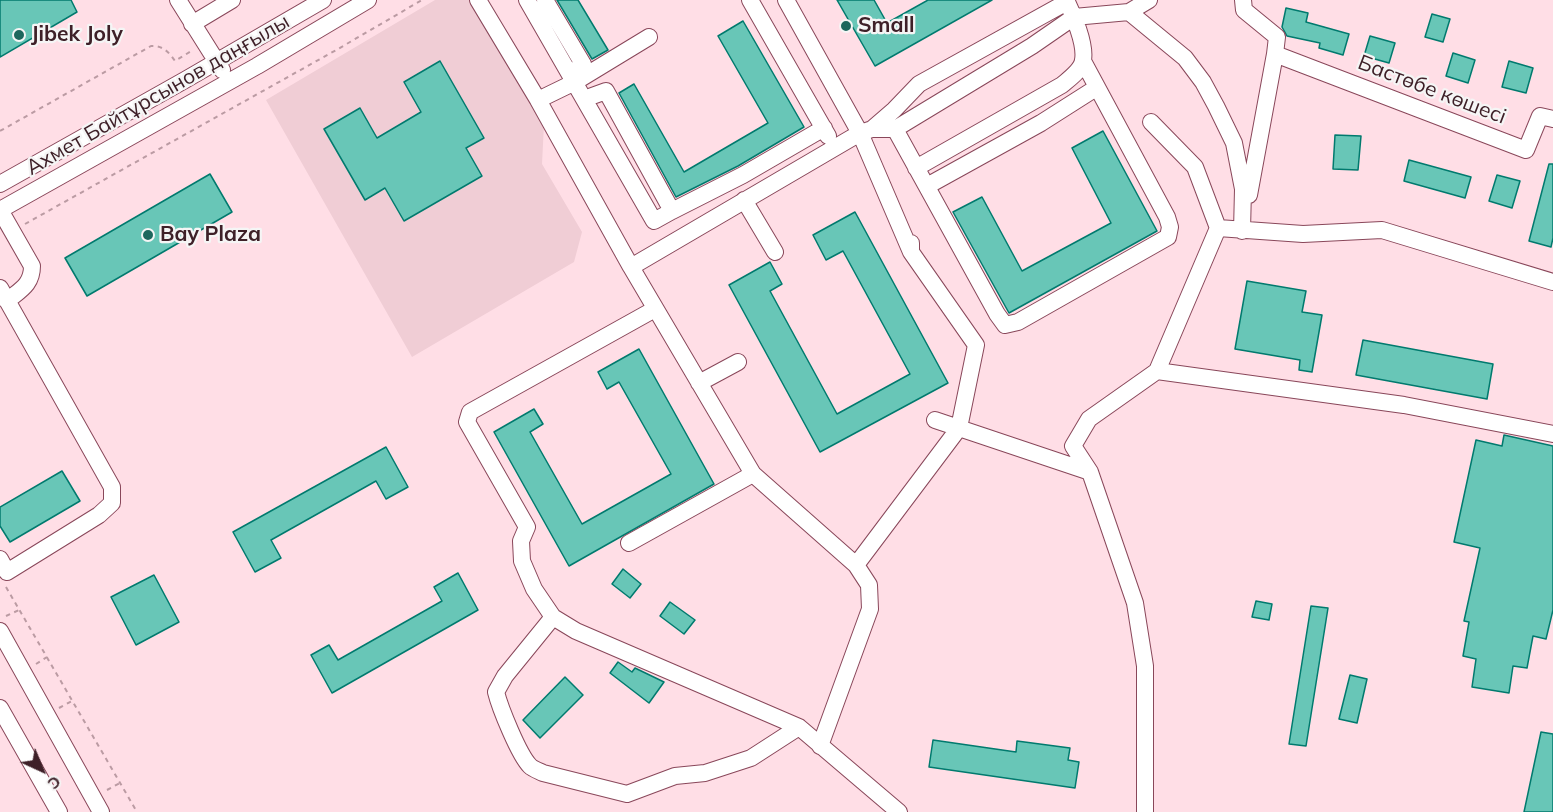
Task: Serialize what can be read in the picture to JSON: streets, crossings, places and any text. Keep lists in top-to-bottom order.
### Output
{
  "streets": {
    "street": ["Бастөбе көшесі", "Ахмет Байтұрсынов даңғылы"]
  },
  "places": ["Small", "Jibek Joly", "Bay Plaza"],
  "north": "bottom right"
}
